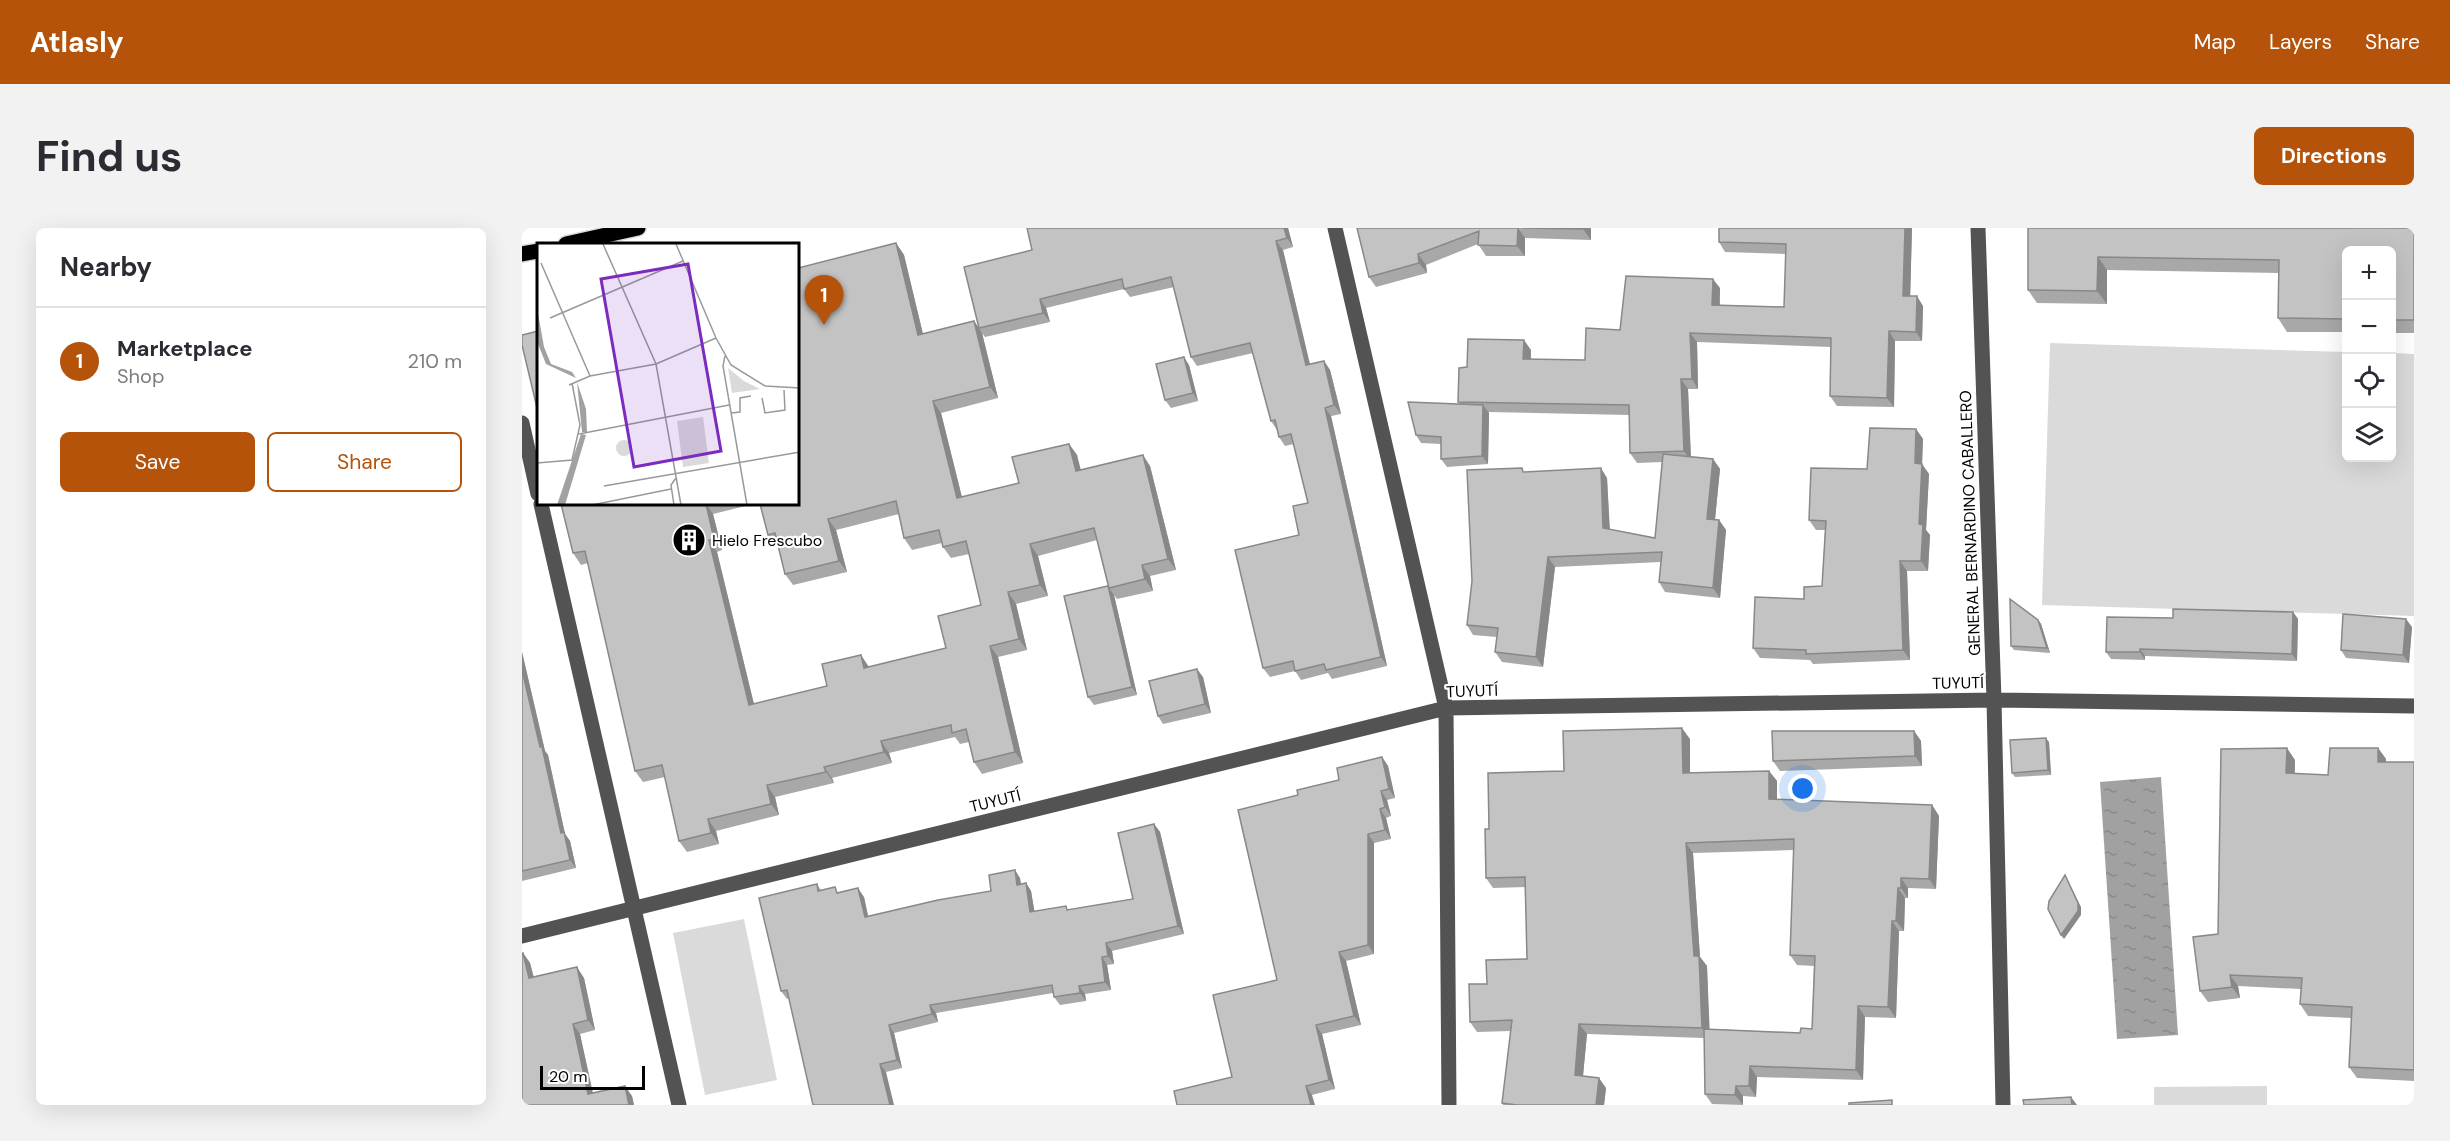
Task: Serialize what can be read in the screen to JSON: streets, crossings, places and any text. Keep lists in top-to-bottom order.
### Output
{
  "streets": {
    "street": ["GENERAL BERNARDINO CABALLERO", "TUYUTÍ"]
  },
  "crossings": [
    ["GENERAL BERNARDINO CABALLERO", "TUYUTÍ"]
  ],
  "places": {
    "building": ["Hielo Frescubo"]
  },
  "scale_bar": "20 m",
  "page": {
    "header": "Atlasly",
    "nav": ["Map", "Layers", "Share"],
    "buttons": [
      "Directions",
      ["Save", "Share"]
    ],
    "title": "Find us",
    "heading": "Nearby",
    "map_buttons": ["+", "−"],
    "pins": "1",
    "list": [
      {
        "mark": "1",
        "name": "Marketplace",
        "note": "Shop",
        "value": "210 m"
      }
    ],
    "scale": "20 m"
  }
}
